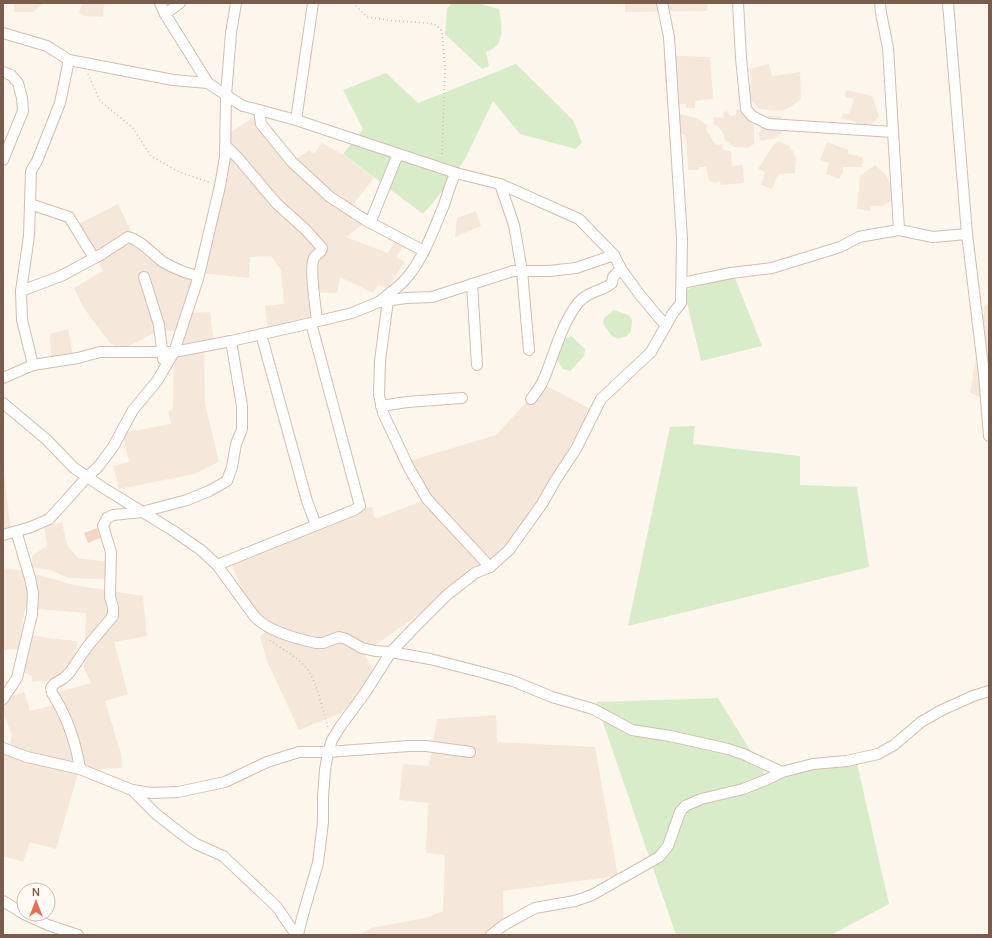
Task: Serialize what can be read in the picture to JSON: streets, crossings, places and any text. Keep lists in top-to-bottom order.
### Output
{
  "north": "top"
}
